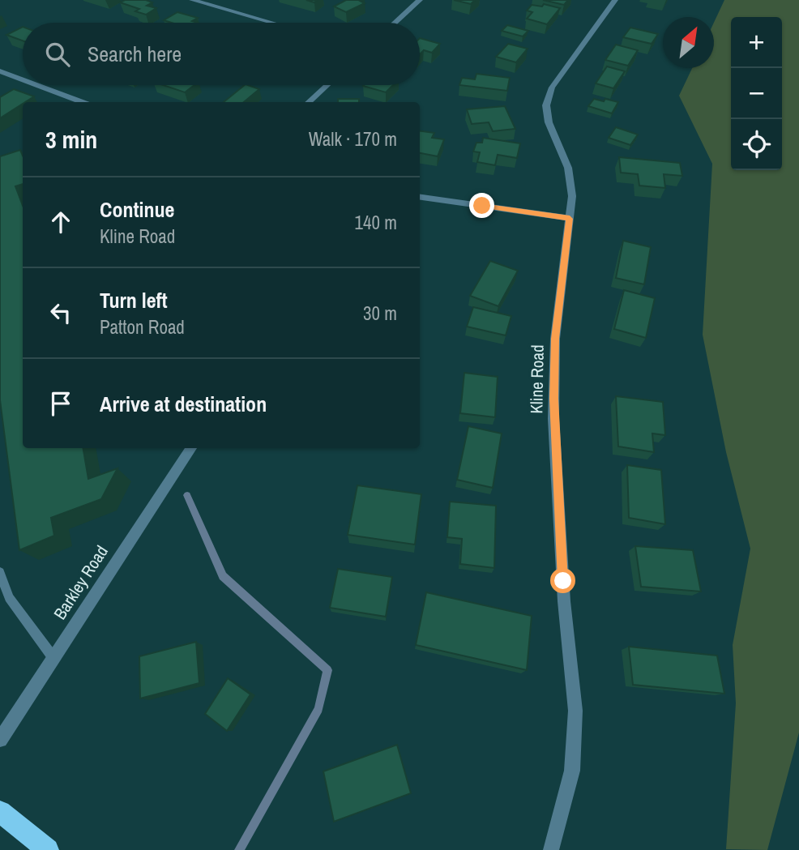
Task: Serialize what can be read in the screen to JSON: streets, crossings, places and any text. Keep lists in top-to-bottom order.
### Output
{
  "streets": {
    "street": ["Kline Road", "Barkley Road"]
  },
  "north": "top right",
  "page": {
    "map_buttons": ["+", "−"],
    "search": "Search here",
    "heading": ["3 min", "Walk · 170 m"],
    "list": [
      ["Continue", "Kline Road", "140 m"],
      ["Turn left", "Patton Road", "30 m"],
      "Arrive at destination"
    ]
  }
}
